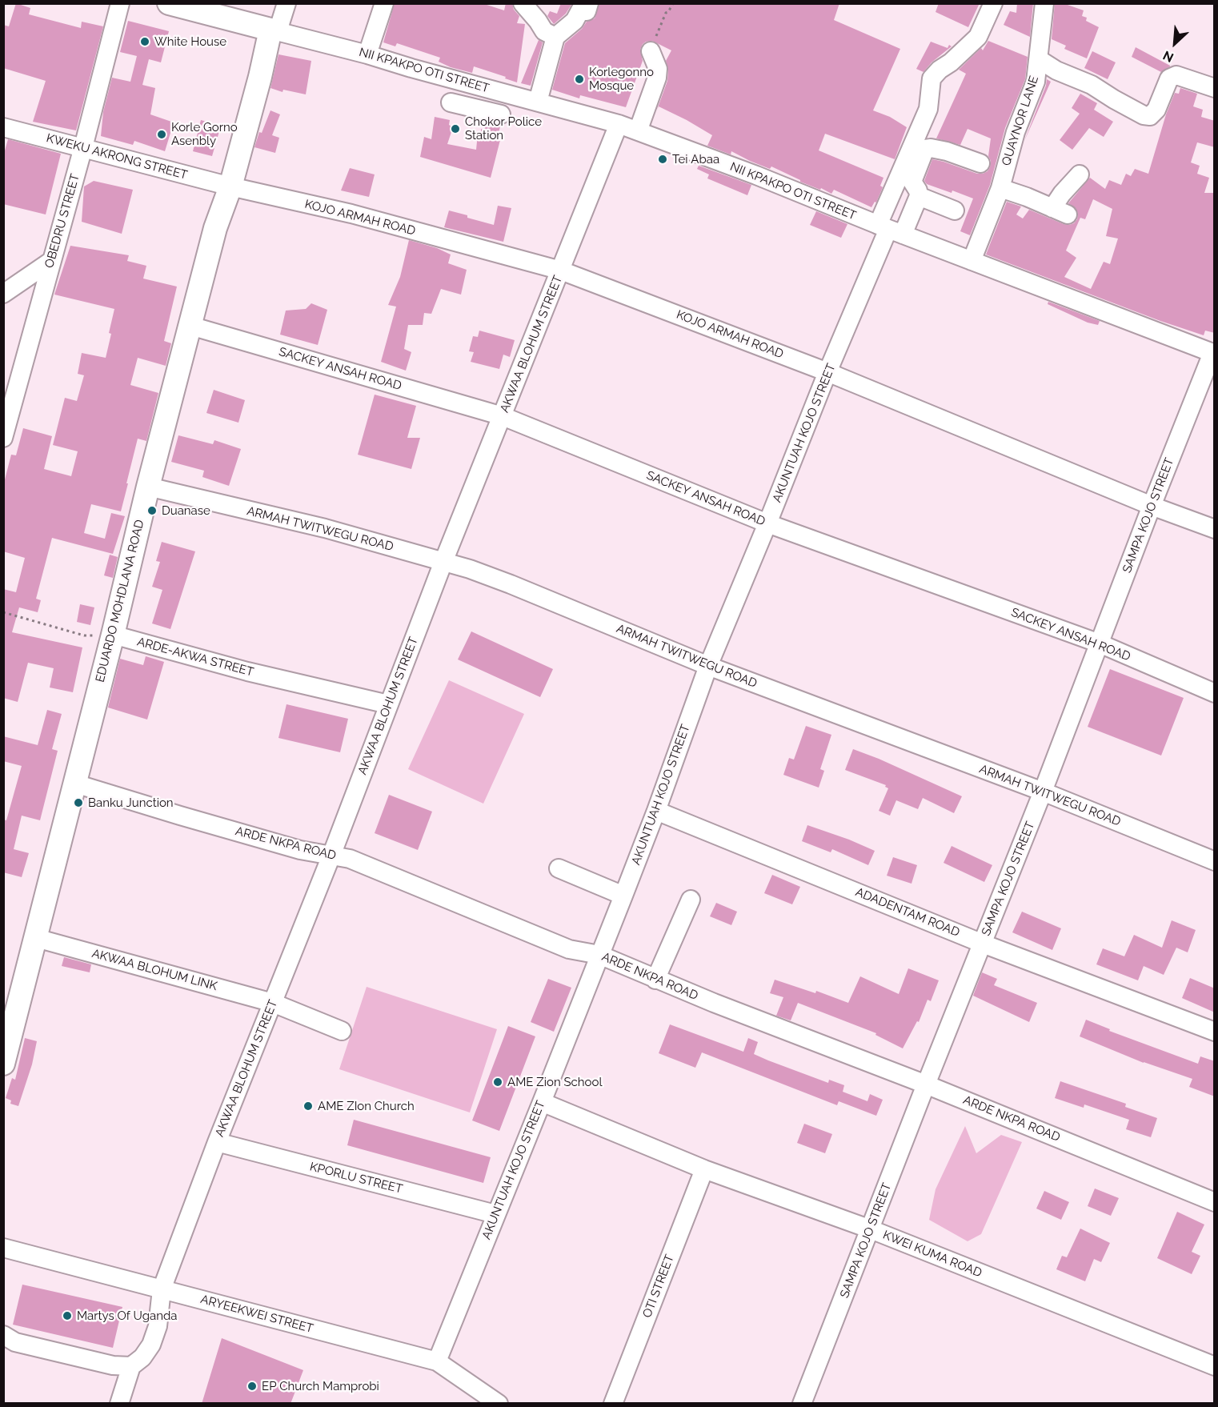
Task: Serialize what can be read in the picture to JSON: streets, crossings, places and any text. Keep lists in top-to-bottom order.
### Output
{
  "streets": {
    "main road": ["NII KPAKPO OTI STREET", "EDUARDO MOHDLANA ROAD"],
    "street": [
      "QUAYNOR LANE",
      "KWEKU AKRONG STREET",
      "KOJO ARMAH ROAD",
      "OBEDRU STREET",
      "AKWAA BLOHUM STREET",
      "SACKEY ANSAH ROAD",
      "AKUNTUAH KOJO STREET",
      "SAMPA KOJO STREET",
      "ARMAH TWITWEGU ROAD",
      "ARDE-AKWA STREET",
      "ARDE NKPA ROAD",
      "ADADENTAM ROAD",
      "AKWAA BLOHUM LINK",
      "KPORLU STREET",
      "KWEI KUMA ROAD",
      "OTI STREET",
      "ARYEEKWEI STREET"
    ]
  },
  "crossings": [
    ["NII KPAKPO OTI STREET", "QUAYNOR LANE"],
    ["NII KPAKPO OTI STREET", "AKWAA BLOHUM STREET"],
    ["NII KPAKPO OTI STREET", "AKUNTUAH KOJO STREET"],
    ["NII KPAKPO OTI STREET", "SAMPA KOJO STREET"],
    ["NII KPAKPO OTI STREET", "EDUARDO MOHDLANA ROAD"],
    ["KWEKU AKRONG STREET", "KOJO ARMAH ROAD"],
    ["KWEKU AKRONG STREET", "OBEDRU STREET"],
    ["KWEKU AKRONG STREET", "EDUARDO MOHDLANA ROAD"],
    ["KOJO ARMAH ROAD", "AKWAA BLOHUM STREET"],
    ["KOJO ARMAH ROAD", "AKUNTUAH KOJO STREET"],
    ["KOJO ARMAH ROAD", "SAMPA KOJO STREET"],
    ["KOJO ARMAH ROAD", "EDUARDO MOHDLANA ROAD"],
    ["AKWAA BLOHUM STREET", "SACKEY ANSAH ROAD"],
    ["AKWAA BLOHUM STREET", "ARMAH TWITWEGU ROAD"],
    ["AKWAA BLOHUM STREET", "ARDE-AKWA STREET"],
    ["AKWAA BLOHUM STREET", "ARDE NKPA ROAD"],
    ["AKWAA BLOHUM STREET", "AKWAA BLOHUM LINK"],
    ["AKWAA BLOHUM STREET", "KPORLU STREET"],
    ["AKWAA BLOHUM STREET", "ARYEEKWEI STREET"],
    ["SACKEY ANSAH ROAD", "AKUNTUAH KOJO STREET"],
    ["SACKEY ANSAH ROAD", "SAMPA KOJO STREET"],
    ["SACKEY ANSAH ROAD", "EDUARDO MOHDLANA ROAD"],
    ["AKUNTUAH KOJO STREET", "ARMAH TWITWEGU ROAD"],
    ["AKUNTUAH KOJO STREET", "ARDE NKPA ROAD"],
    ["AKUNTUAH KOJO STREET", "ADADENTAM ROAD"],
    ["AKUNTUAH KOJO STREET", "KPORLU STREET"],
    ["AKUNTUAH KOJO STREET", "KWEI KUMA ROAD"],
    ["AKUNTUAH KOJO STREET", "ARYEEKWEI STREET"],
    ["SAMPA KOJO STREET", "ARMAH TWITWEGU ROAD"],
    ["SAMPA KOJO STREET", "ARDE NKPA ROAD"],
    ["SAMPA KOJO STREET", "ADADENTAM ROAD"],
    ["SAMPA KOJO STREET", "KWEI KUMA ROAD"],
    ["ARMAH TWITWEGU ROAD", "EDUARDO MOHDLANA ROAD"],
    ["EDUARDO MOHDLANA ROAD", "ARDE-AKWA STREET"],
    ["EDUARDO MOHDLANA ROAD", "ARDE NKPA ROAD"],
    ["EDUARDO MOHDLANA ROAD", "AKWAA BLOHUM LINK"],
    ["KWEI KUMA ROAD", "OTI STREET"]
  ],
  "places": [
    "White House",
    "Korlegonno Mosque",
    "Chokor Police Station",
    "Korle Gorno Asenbly",
    "Tei Abaa",
    "Duanase",
    "Banku Junction",
    "AME Zion School",
    "AME ZIon Church",
    "Martys Of Uganda",
    "EP Church Mamprobi"
  ],
  "north": "bottom left"
}
